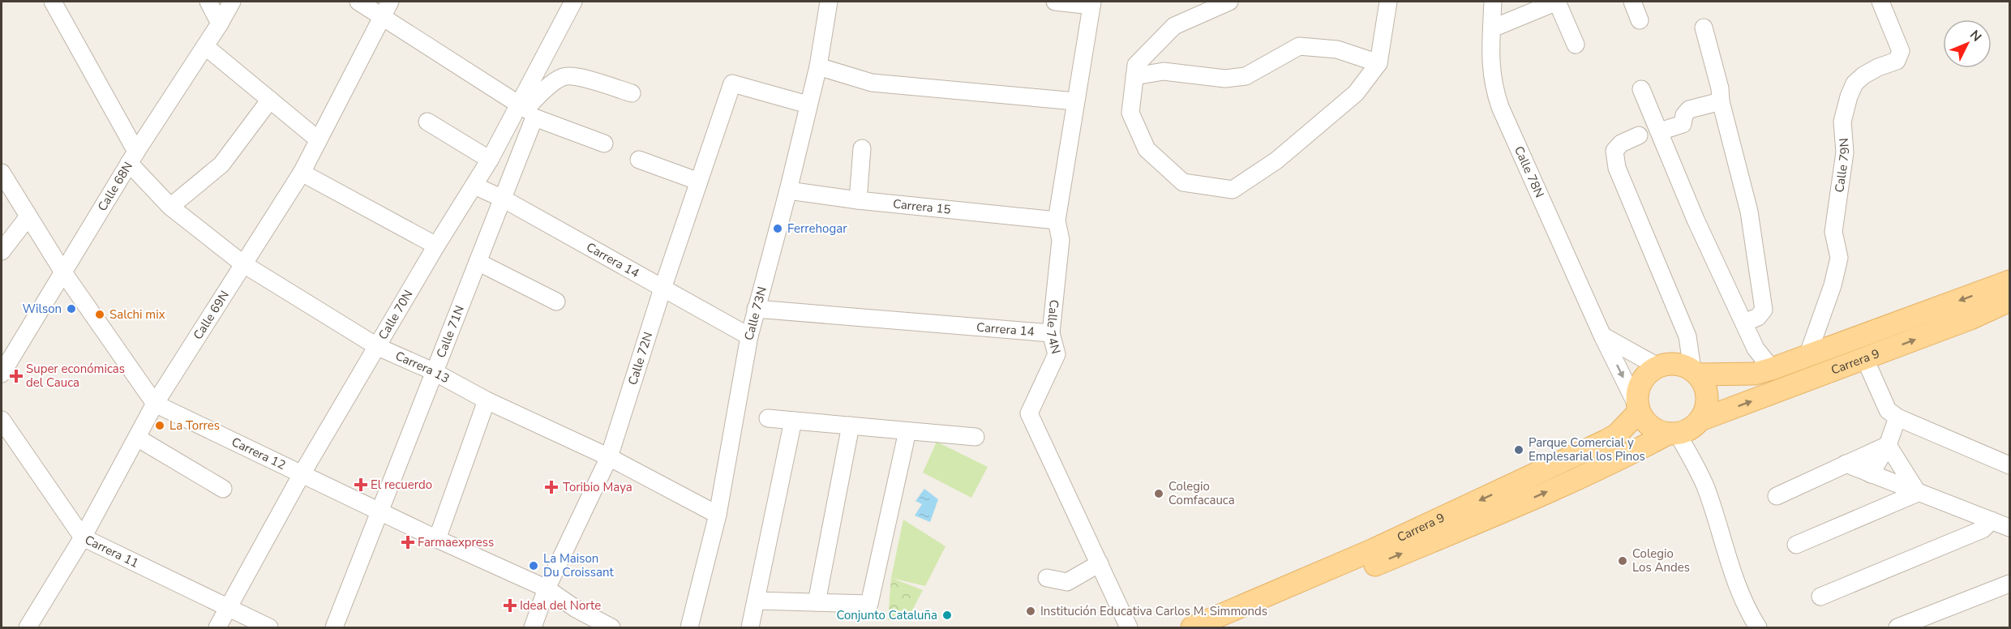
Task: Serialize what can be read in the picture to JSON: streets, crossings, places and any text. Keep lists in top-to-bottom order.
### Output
{
  "streets": {
    "main road": ["Carrera 9"],
    "street": [
      "Calle 79N",
      "Calle 78N",
      "Calle 68N",
      "Carrera 15",
      "Carrera 14",
      "Calle 73N",
      "Calle 69N",
      "Calle 70N",
      "Calle 74N",
      "Calle 71N",
      "Calle 72N",
      "Carrera 13",
      "Carrera 12",
      "Carrera 11"
    ]
  },
  "crossings": [
    ["Calle 79N", "Carrera 9"],
    ["Calle 78N", "Carrera 9"],
    ["Calle 68N", "Carrera 13"],
    ["Calle 68N", "Carrera 12"],
    ["Carrera 15", "Calle 73N"],
    ["Carrera 15", "Calle 74N"],
    ["Carrera 14", "Calle 73N"],
    ["Carrera 14", "Calle 70N"],
    ["Carrera 14", "Calle 74N"],
    ["Carrera 14", "Calle 71N"],
    ["Carrera 14", "Calle 72N"],
    ["Calle 73N", "Calle 72N"],
    ["Calle 73N", "Carrera 13"],
    ["Calle 69N", "Carrera 13"],
    ["Calle 69N", "Carrera 12"],
    ["Calle 69N", "Carrera 11"],
    ["Calle 70N", "Calle 71N"],
    ["Calle 70N", "Carrera 13"],
    ["Calle 70N", "Carrera 12"],
    ["Calle 70N", "Carrera 11"],
    ["Calle 71N", "Carrera 13"],
    ["Calle 71N", "Carrera 12"],
    ["Calle 72N", "Carrera 13"],
    ["Calle 72N", "Carrera 12"]
  ],
  "places": {
    "other": [
      "Ferrehogar",
      "Wilson",
      "Salchi mix",
      "La Torres",
      "Parque Comercial y Emplesarial los Pinos",
      "Colegio Comfacauca",
      "Colegio Los Andes",
      "La Maison Du Croissant",
      "Institución Educativa Carlos M. Simmonds",
      "Conjunto Cataluña"
    ],
    "health": [
      "Super económicas del Cauca",
      "El recuerdo",
      "Toribio Maya",
      "Farmaexpress",
      "Ideal del Norte"
    ]
  },
  "north": "top right"
}
